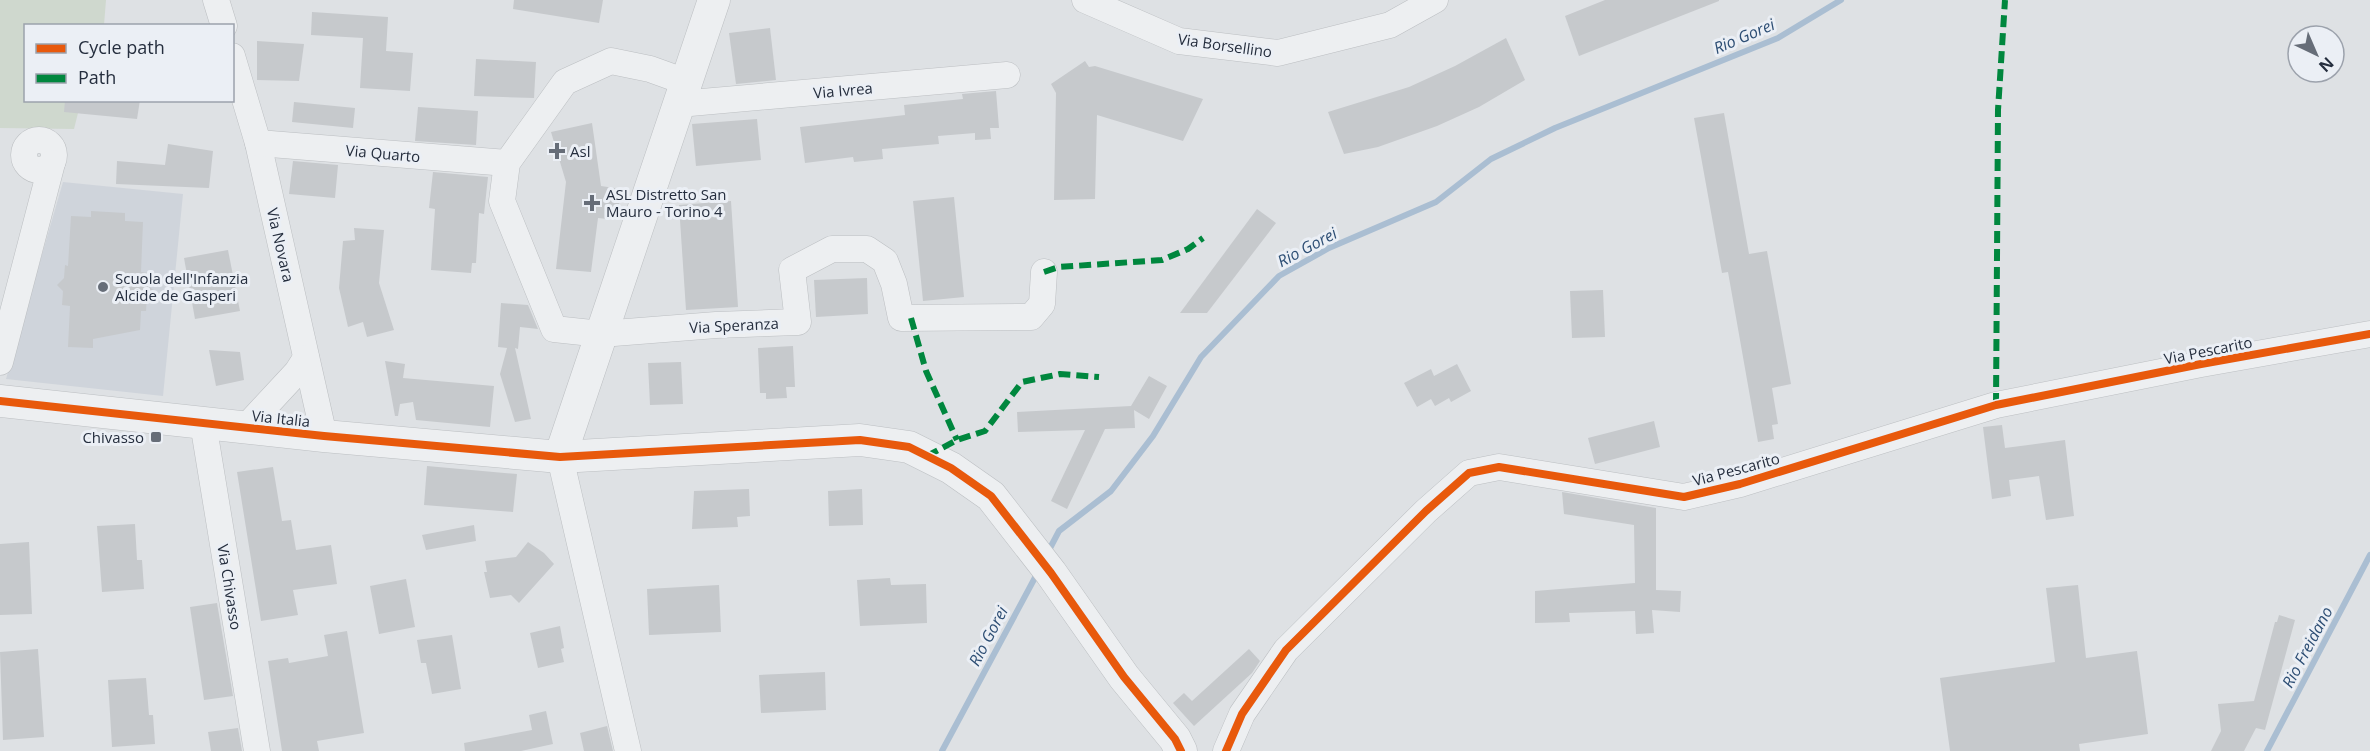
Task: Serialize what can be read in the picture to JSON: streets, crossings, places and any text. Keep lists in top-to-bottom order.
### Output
{
  "streets": {
    "street": [
      "Via Borsellino",
      "Via Ivrea",
      "Via Quarto",
      "Via Novara",
      "Via Speranza",
      "Via Pescarito",
      "Via Italia",
      "Via Chivasso"
    ]
  },
  "crossings": [
    ["Via Ivrea", "Via Speranza"],
    ["Via Quarto", "Via Novara"],
    ["Via Quarto", "Via Speranza"],
    ["Via Novara", "Via Italia"],
    ["Via Italia", "Via Chivasso"]
  ],
  "water": ["Rio Gorei", "Rio Freidano"],
  "places": {
    "health": ["Asl", "ASL Distretto San Mauro - Torino 4"],
    "other": ["Scuola dell'Infanzia Alcide de Gasperi"],
    "transit": ["Chivasso"]
  },
  "legend": ["Cycle path", "Path"],
  "north": "bottom right"
}
